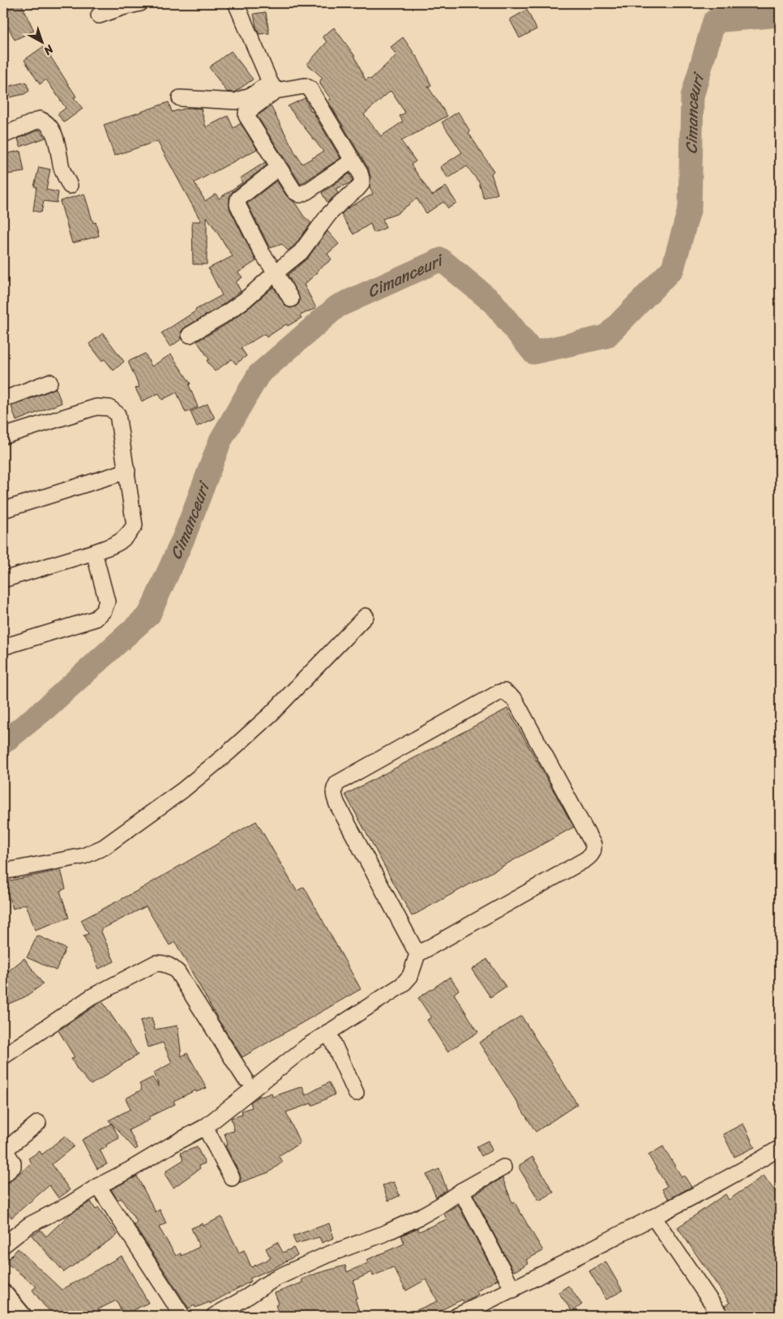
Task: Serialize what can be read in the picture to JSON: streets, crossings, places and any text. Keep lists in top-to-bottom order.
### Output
{
  "water": ["Cimanceuri"],
  "north": "bottom right"
}
